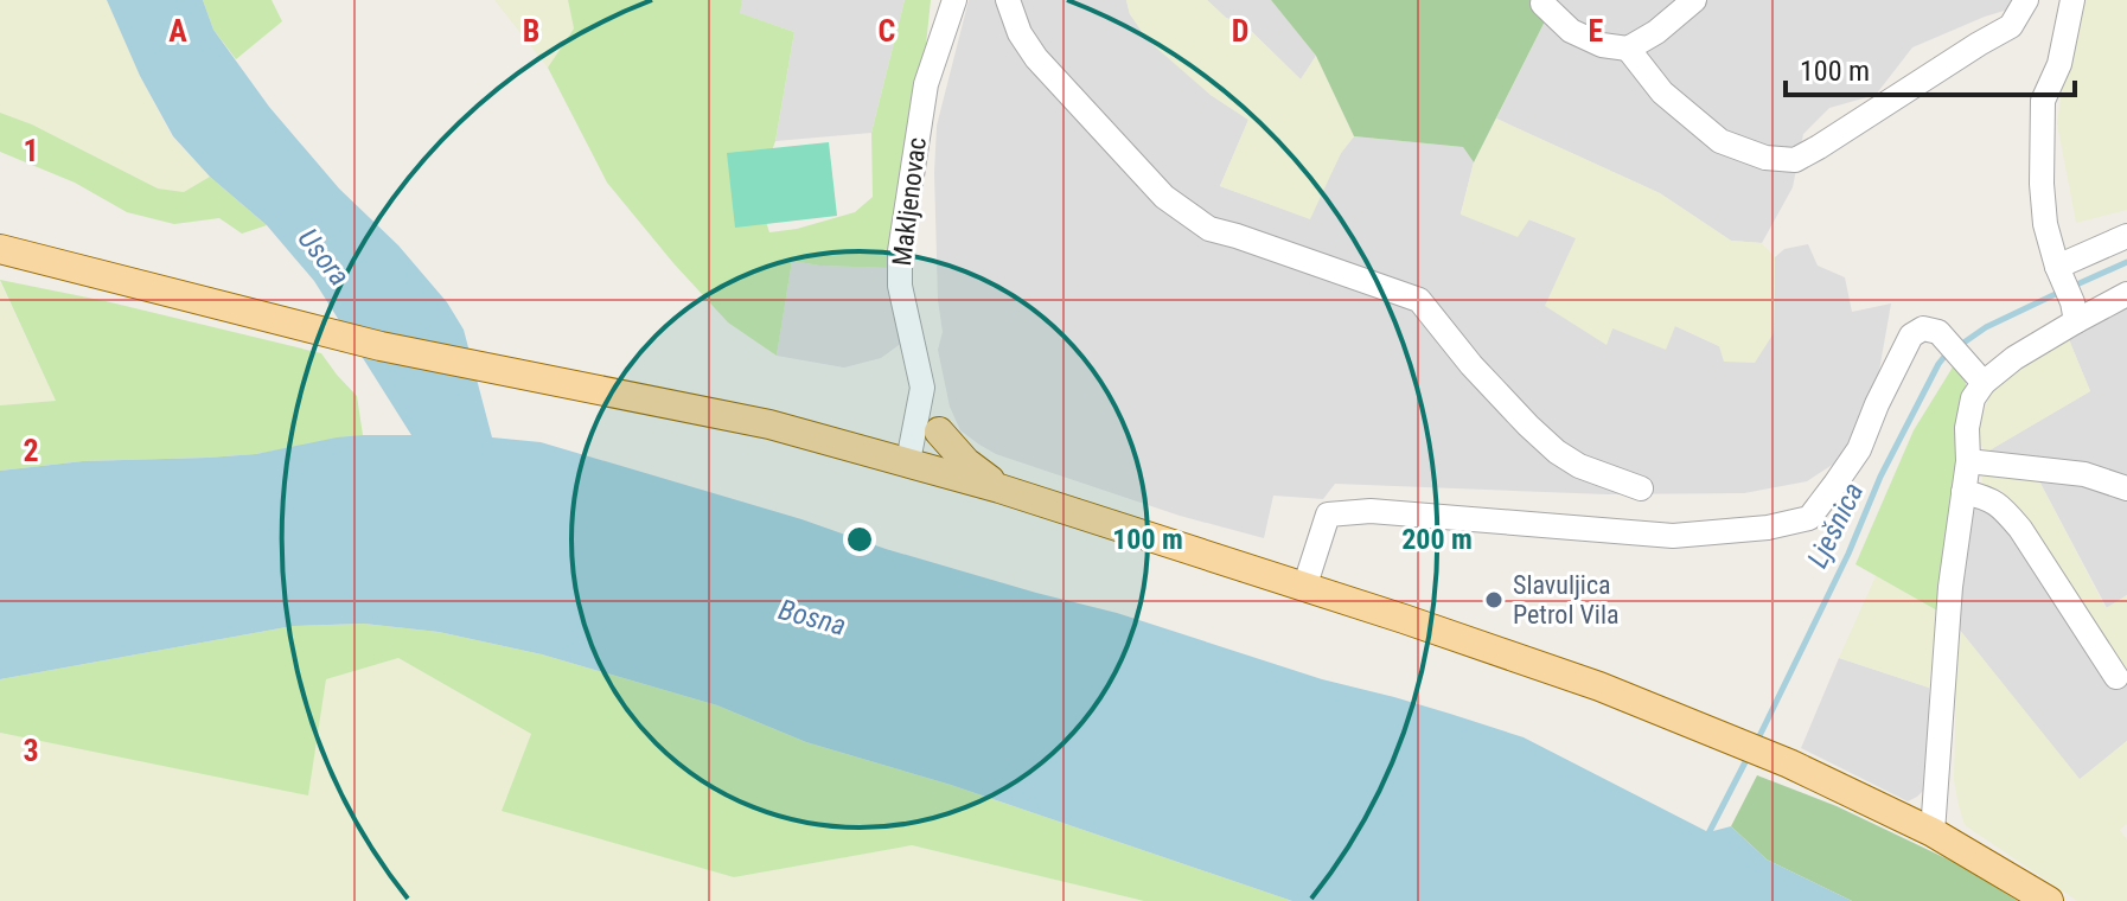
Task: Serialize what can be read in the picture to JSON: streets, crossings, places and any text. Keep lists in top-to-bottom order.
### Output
{
  "streets": {
    "street": ["Makljenovac"]
  },
  "water": ["Usora", "Lješnica", "Bosna"],
  "places": ["Slavuljica Petrol Vila"],
  "scale_bar": "100 m",
  "grid": {
    "columns": [
      "A",
      "B",
      "C",
      "D",
      "E"
    ],
    "rows": ["1", "2", "3"]
  },
  "rings": ["100 m", "200 m"]
}
